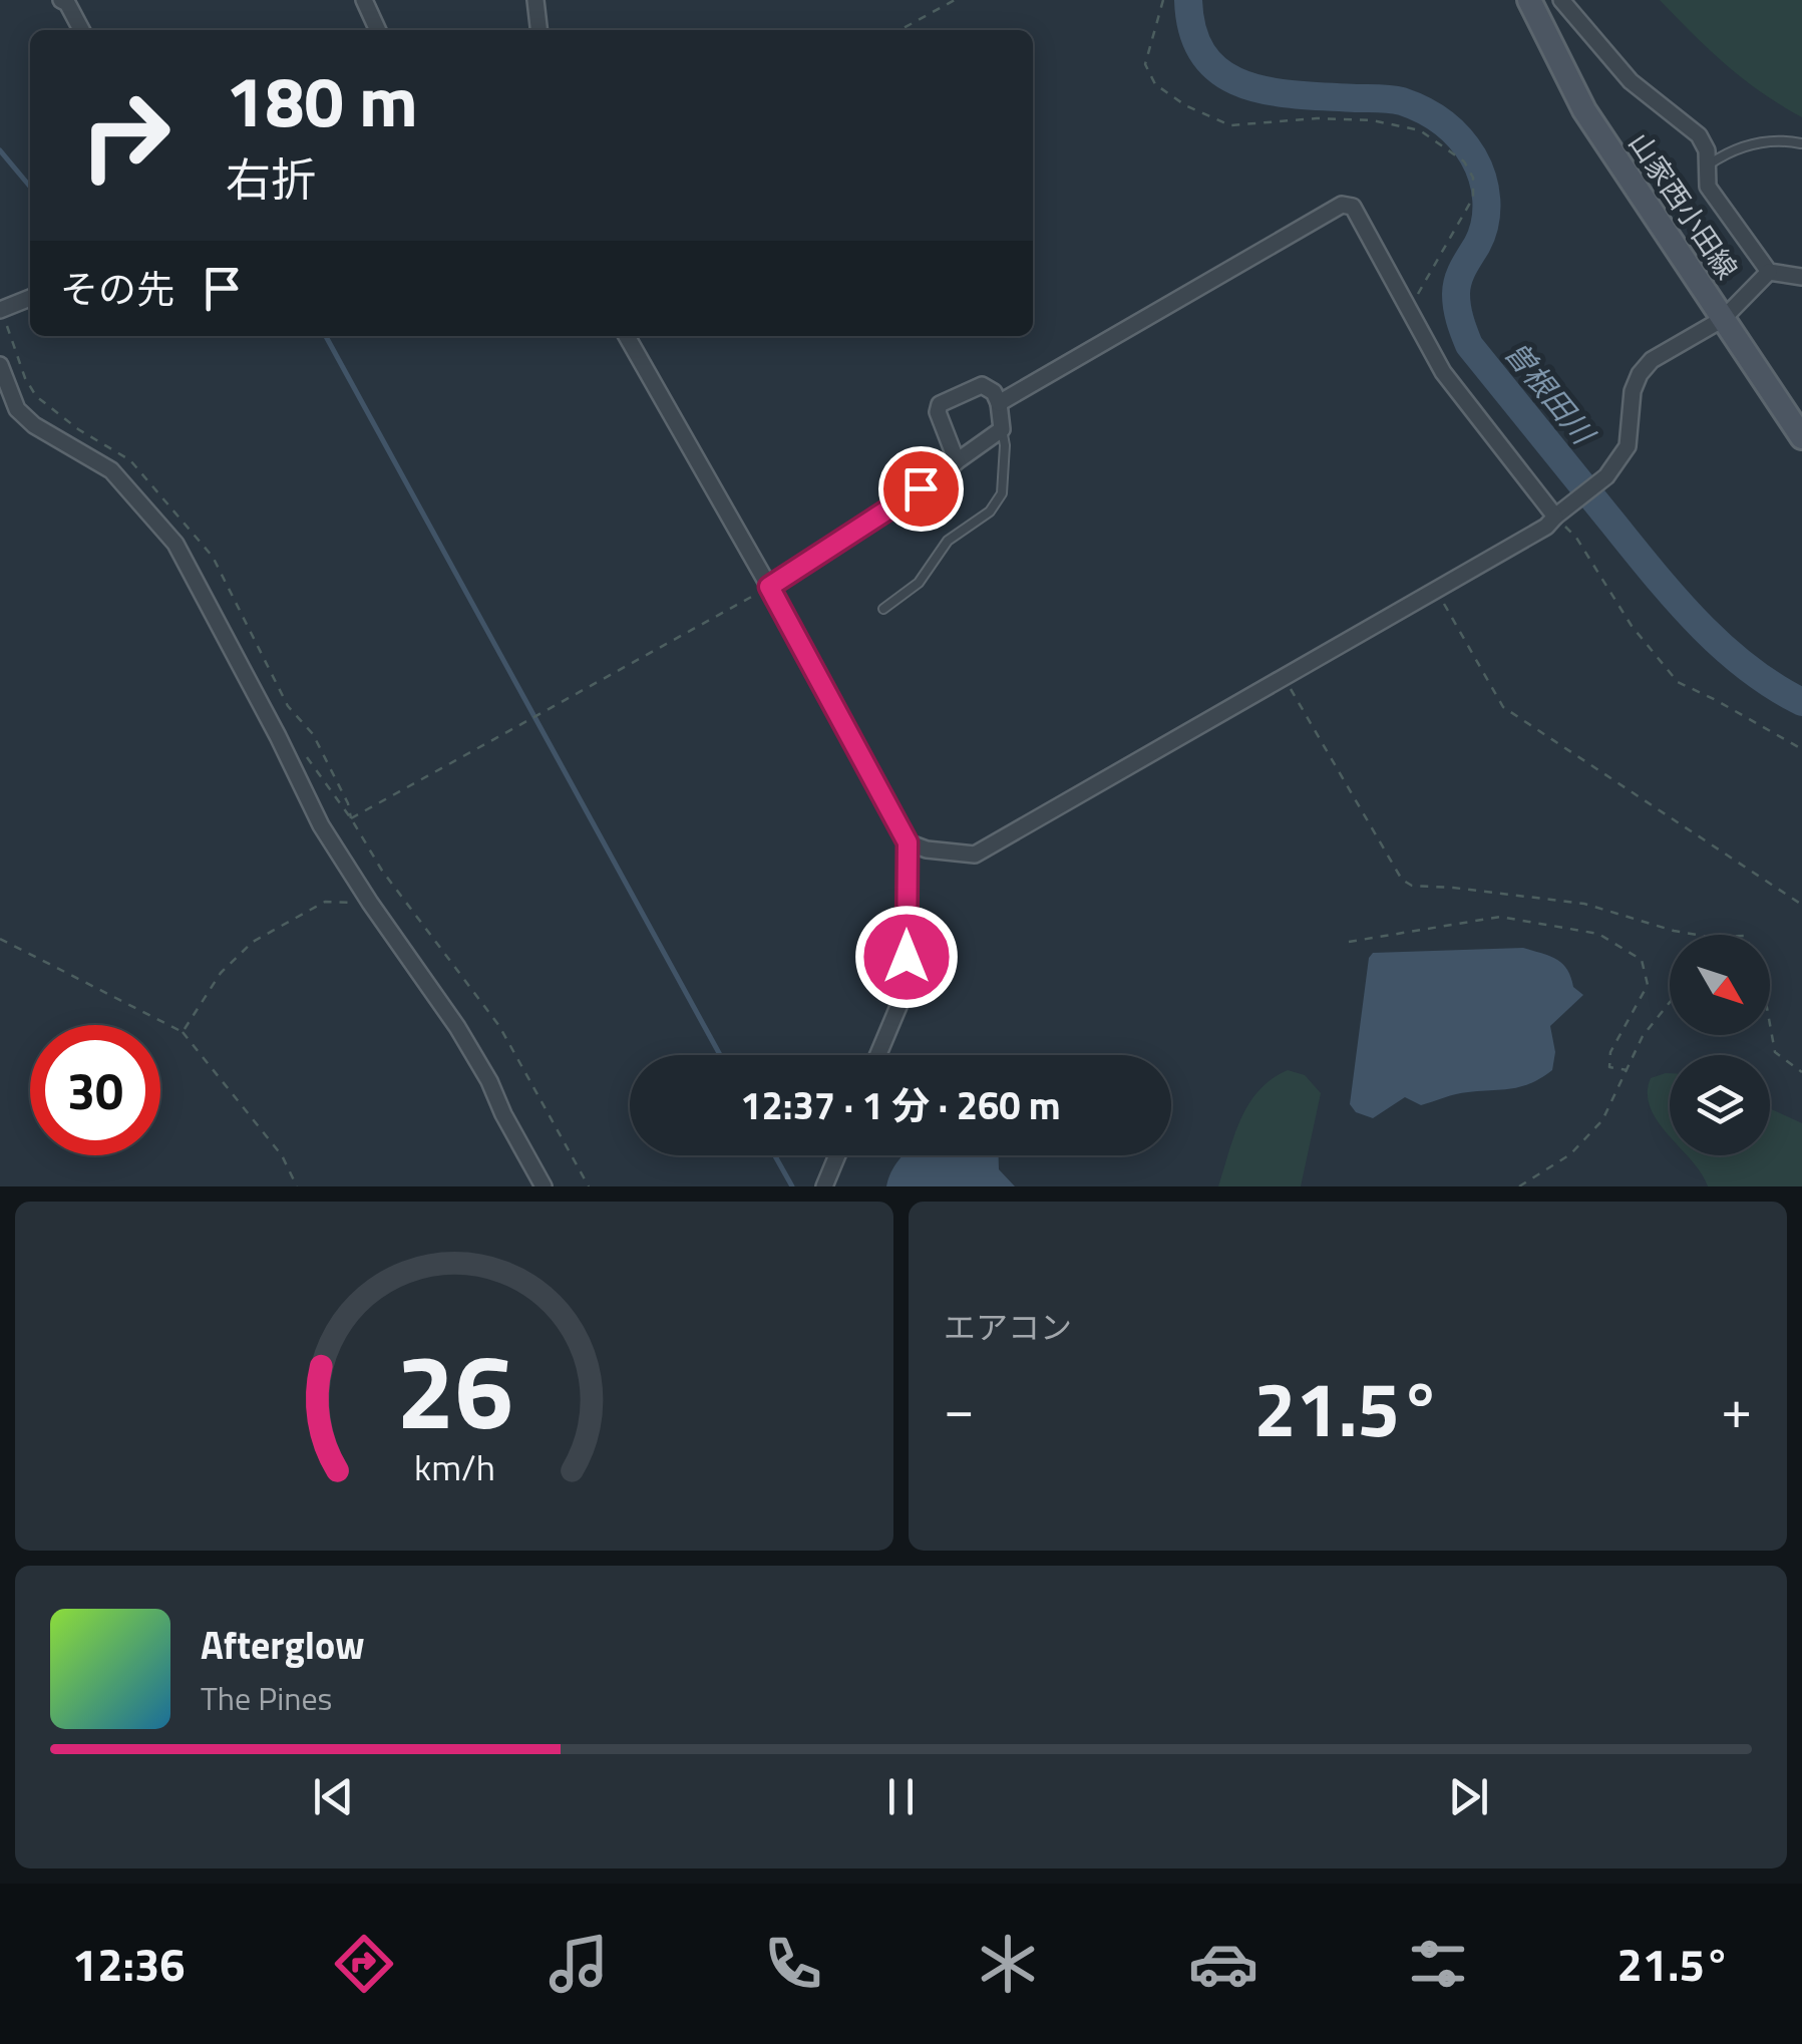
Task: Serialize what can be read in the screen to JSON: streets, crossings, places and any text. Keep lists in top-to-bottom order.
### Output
{
  "streets": {
    "main road": ["山家西小田線"]
  },
  "water": ["曽根田川"],
  "north": "bottom right",
  "page": {
    "turn": ["180 m", "右折"],
    "then": "その先",
    "limit": "30",
    "trip": "12:37 · 1 分 · 260 m",
    "tile": "エアコン",
    "heat": ["−", "21.5°", "+"],
    "song": ["Afterglow", "The Pines"],
    "tabs": ["12:36", "21.5°"],
    "gauge": ["26", "km/h"]
  }
}
